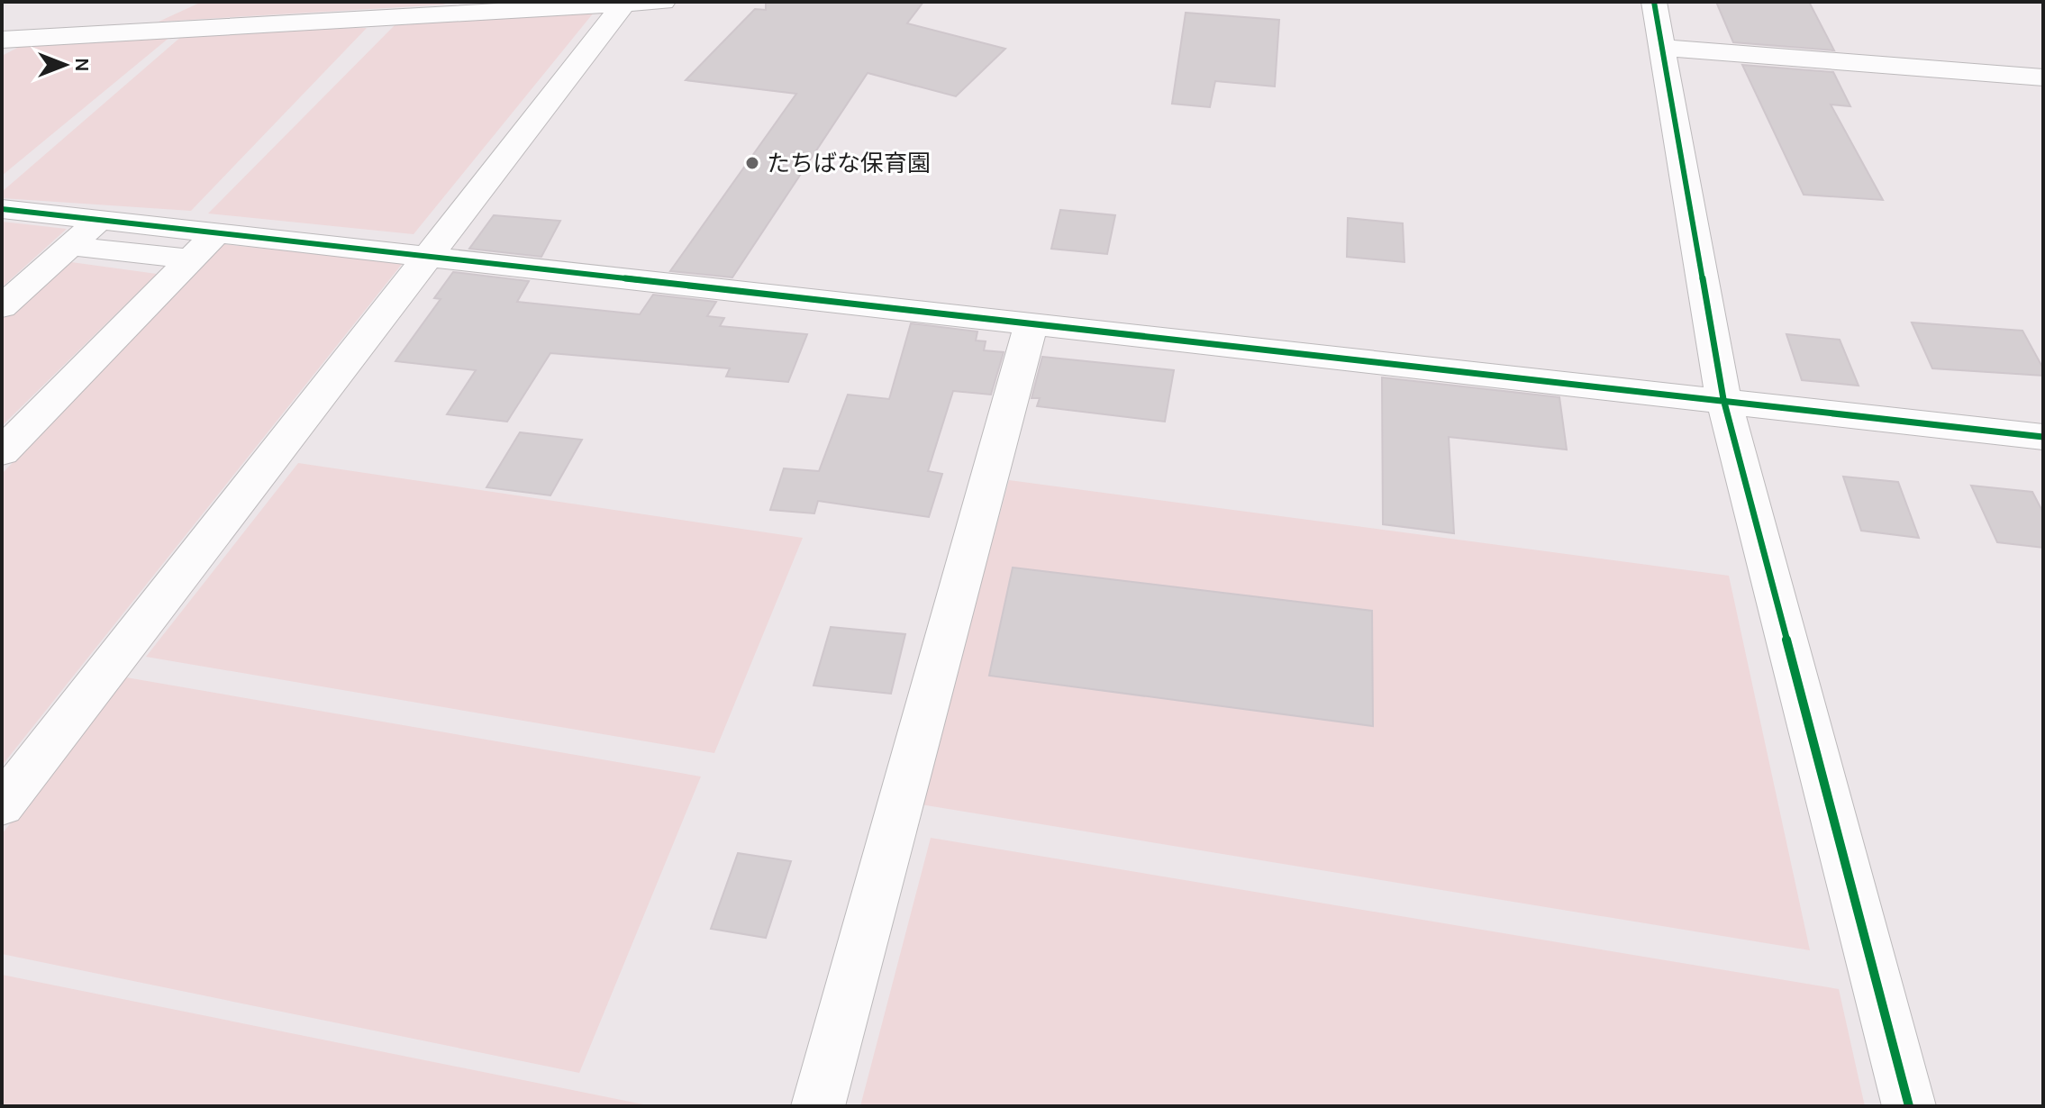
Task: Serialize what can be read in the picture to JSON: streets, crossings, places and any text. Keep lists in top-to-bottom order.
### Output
{
  "places": ["たちばな保育園"],
  "north": "right"
}
